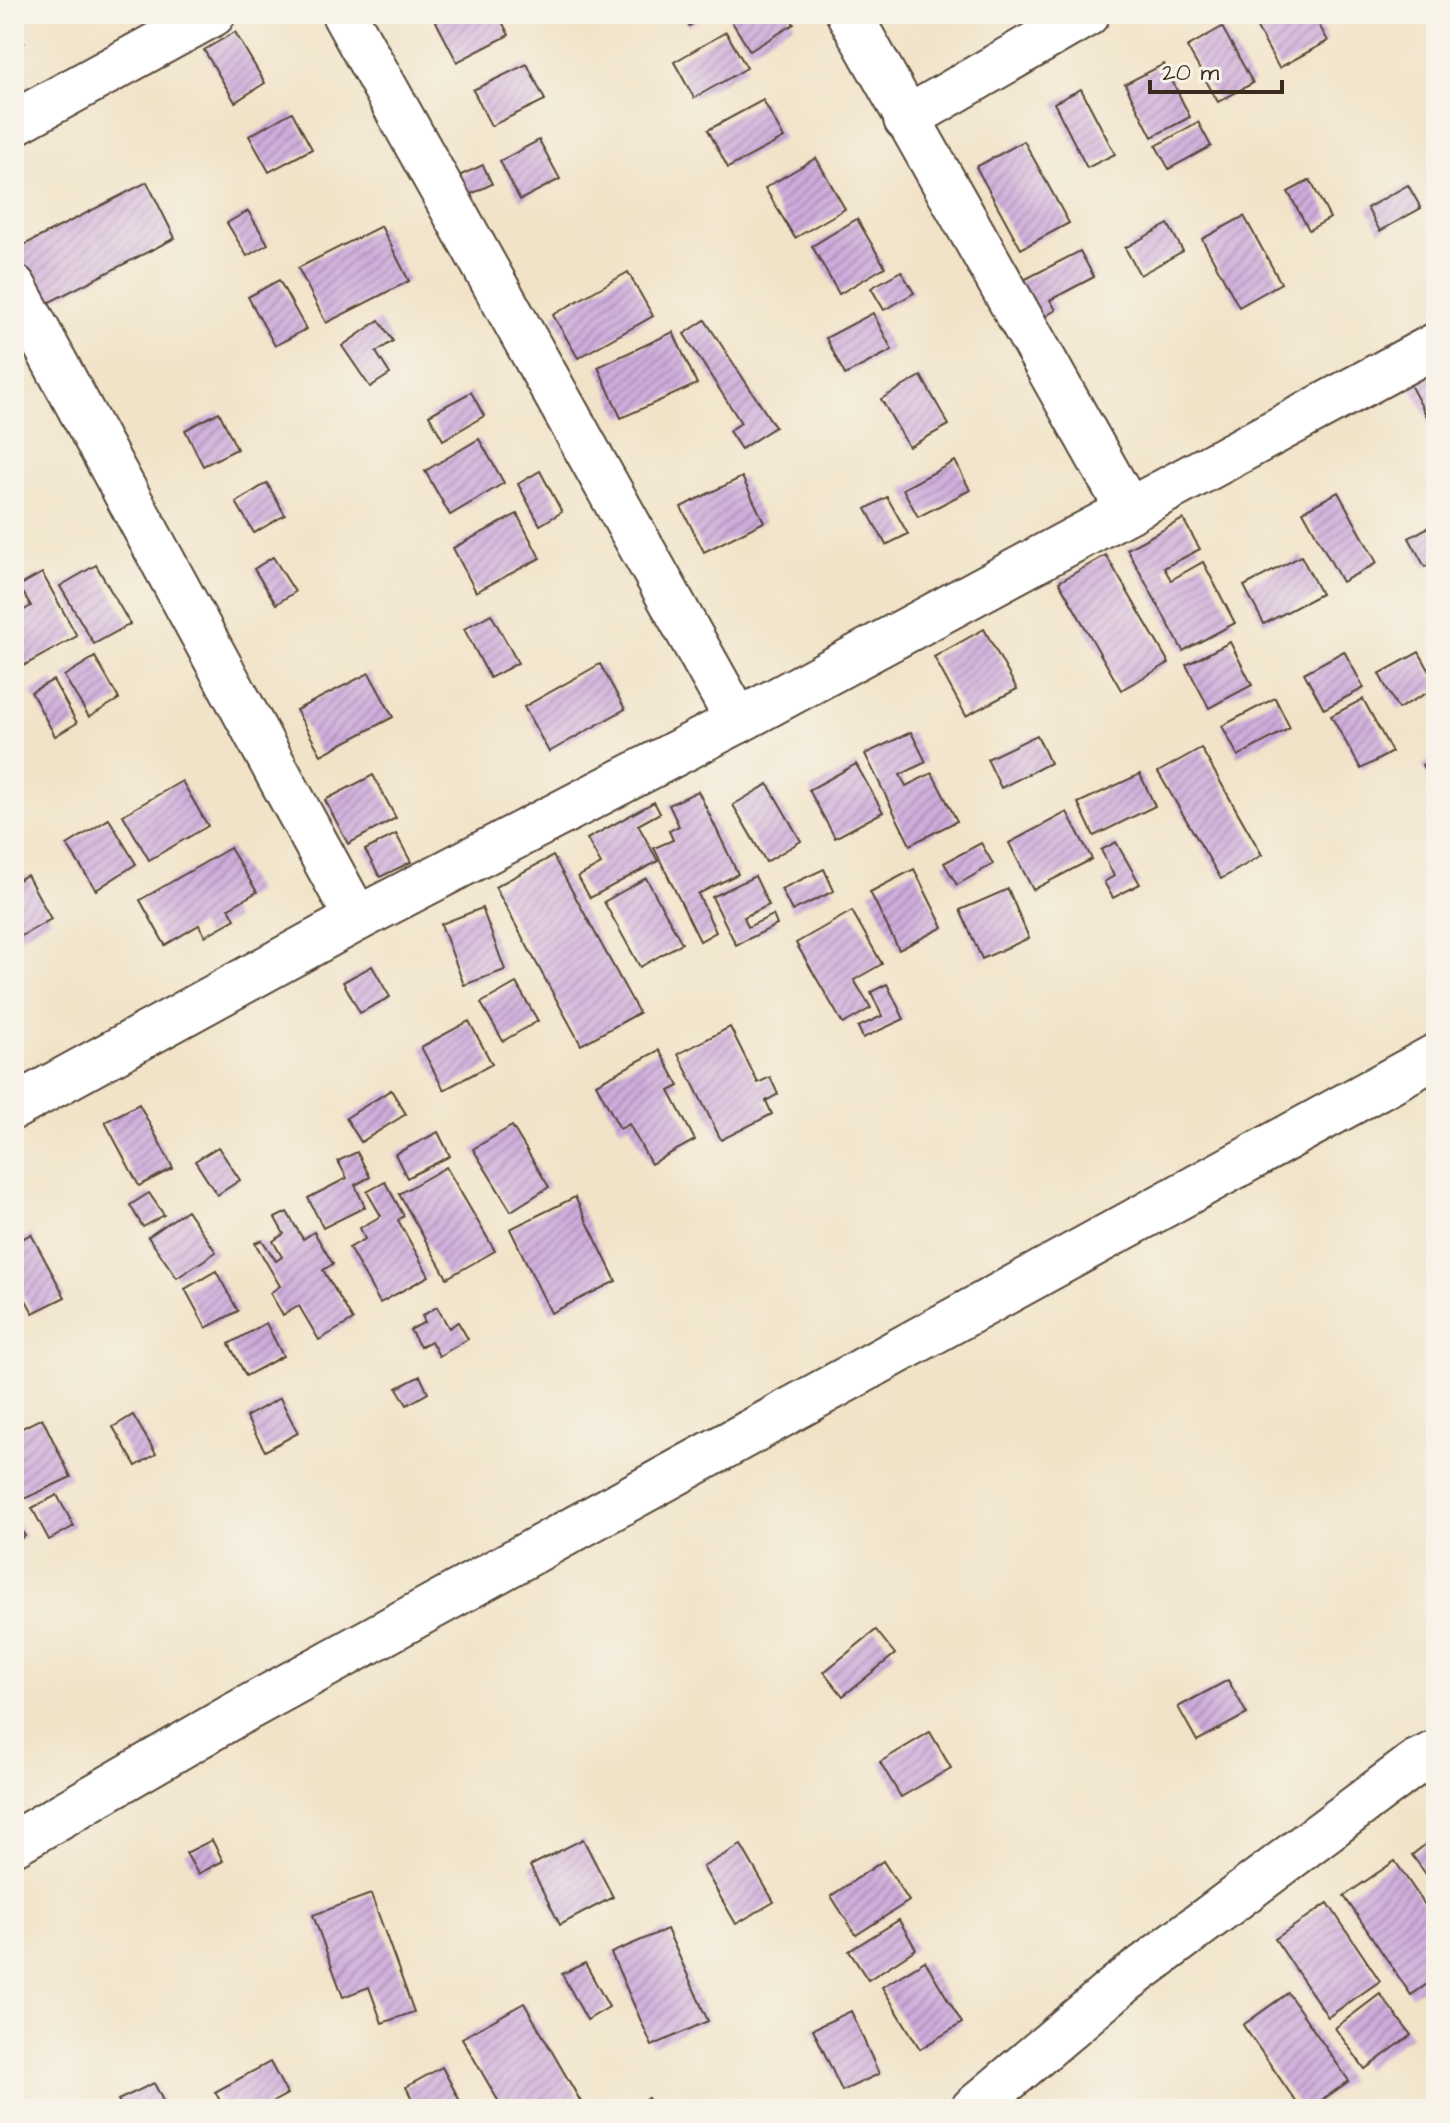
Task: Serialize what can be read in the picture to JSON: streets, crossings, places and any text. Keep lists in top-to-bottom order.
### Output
{
  "scale_bar": "20 m"
}
